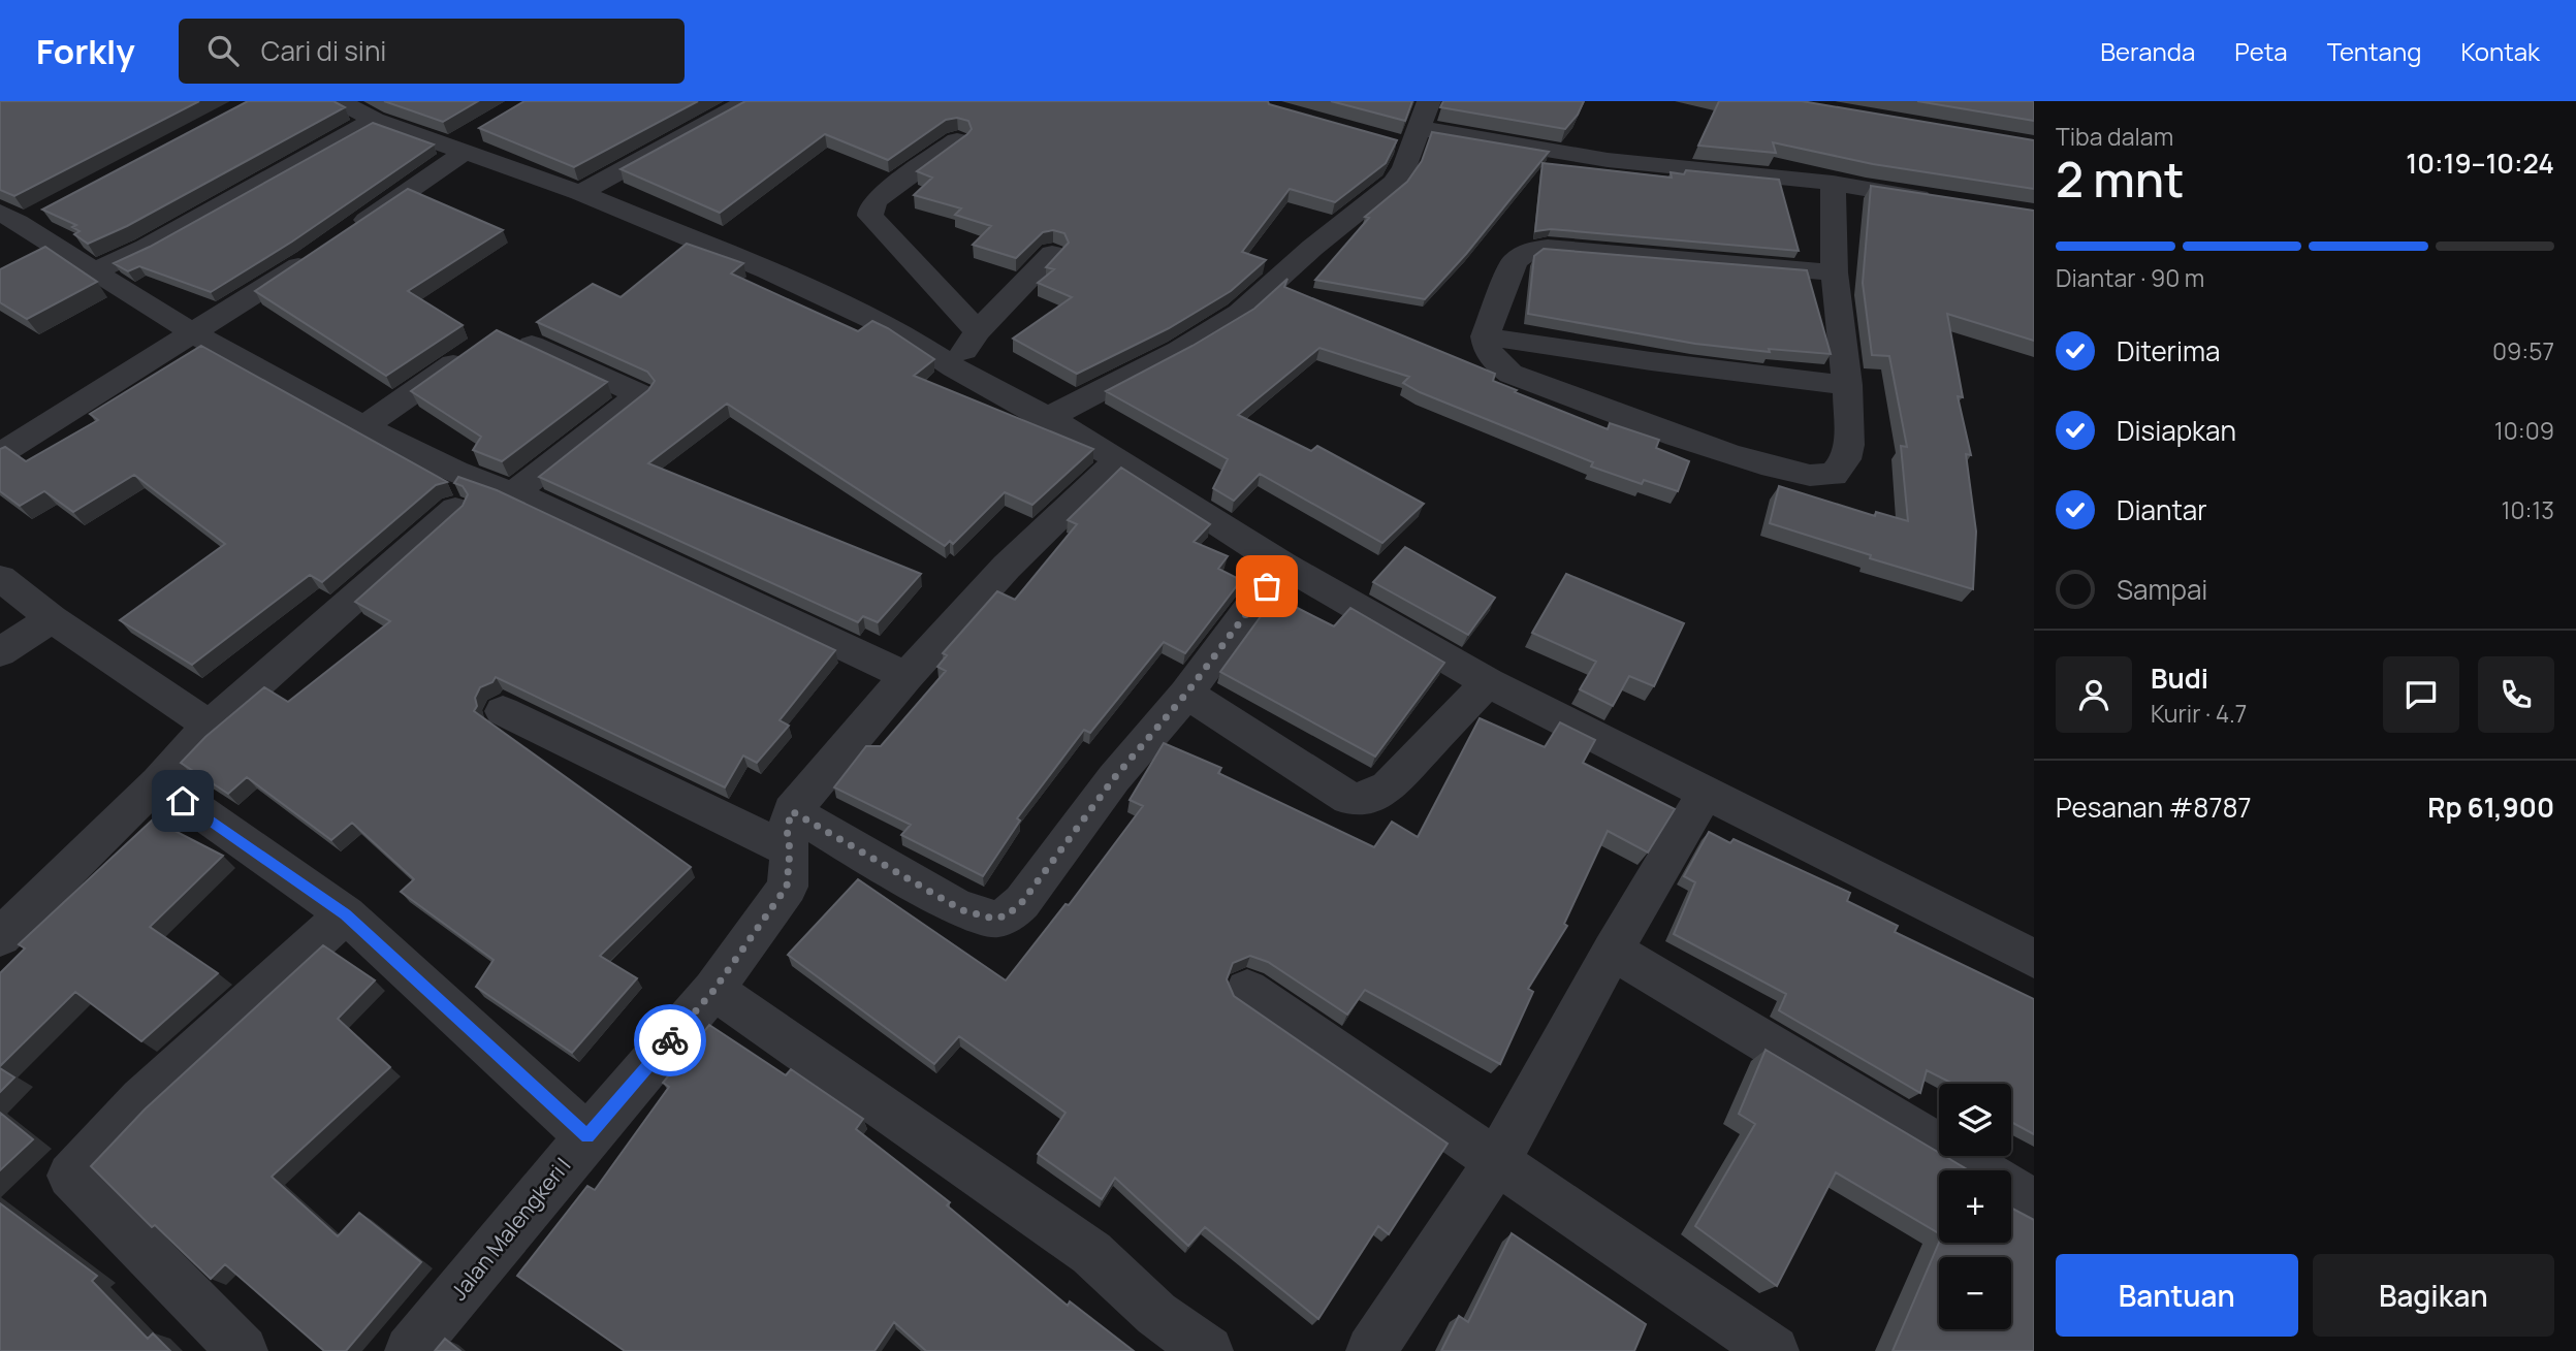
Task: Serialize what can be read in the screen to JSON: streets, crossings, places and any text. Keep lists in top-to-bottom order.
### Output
{
  "streets": {
    "street": ["Jalan Malengkeri I"]
  },
  "page": {
    "header": "Forkly",
    "search": "Cari di sini",
    "nav": [
      "Beranda",
      "Peta",
      "Tentang",
      "Kontak"
    ],
    "heading": ["2 mnt", "Tiba dalam", "10:19–10:24"],
    "panel": [
      "Budi",
      "Kurir · 4.7",
      "Pesanan #8787",
      "Rp 61,900"
    ],
    "bar": "Diantar · 90 m",
    "list": [
      ["Diterima", "09:57"],
      ["Disiapkan", "10:09"],
      ["Diantar", "10:13"],
      "Sampai"
    ],
    "map_buttons": ["+", "−"],
    "buttons": ["Bantuan", "Bagikan"]
  }
}
